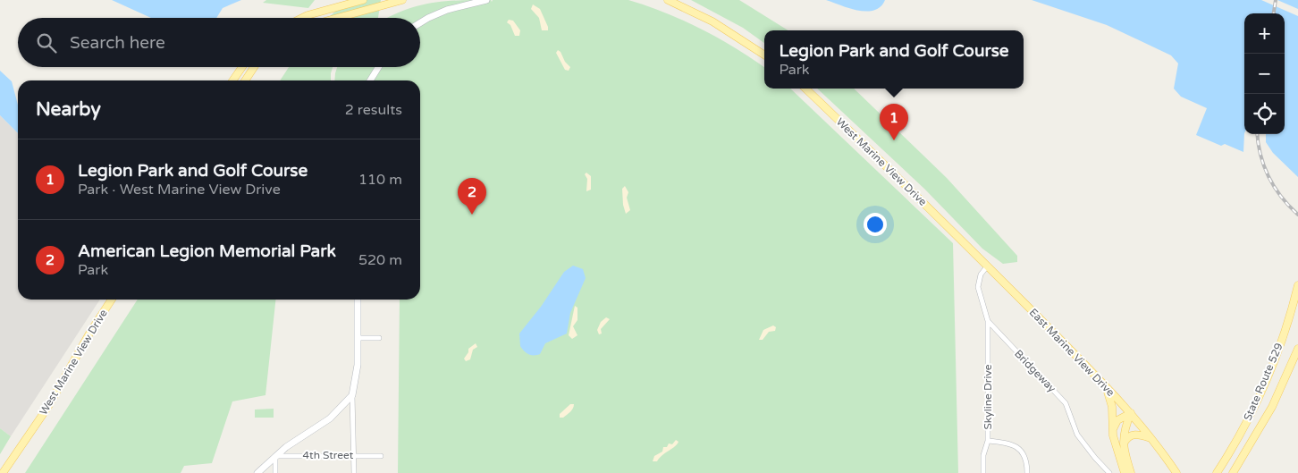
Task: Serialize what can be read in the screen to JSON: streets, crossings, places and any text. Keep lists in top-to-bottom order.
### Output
{
  "streets": {
    "main road": ["West Marine View Drive", "East Marine View Drive", "State Route 529"],
    "street": ["Bridgeway", "Skyline Drive", "4th Street"]
  },
  "crossings": [
    ["West Marine View Drive", "East Marine View Drive"],
    ["East Marine View Drive", "Bridgeway"],
    ["Bridgeway", "Skyline Drive"]
  ],
  "page": {
    "map_buttons": ["+", "−"],
    "search": "Search here",
    "popup": ["Legion Park and Golf Course", "Park"],
    "heading": ["Nearby", "2 results"],
    "pins": ["1", "2"],
    "list": [
      {
        "mark": "1",
        "name": "Legion Park and Golf Course",
        "note": "Park · West Marine View Drive",
        "value": "110 m"
      },
      {
        "mark": "2",
        "name": "American Legion Memorial Park",
        "note": "Park",
        "value": "520 m"
      }
    ]
  }
}
